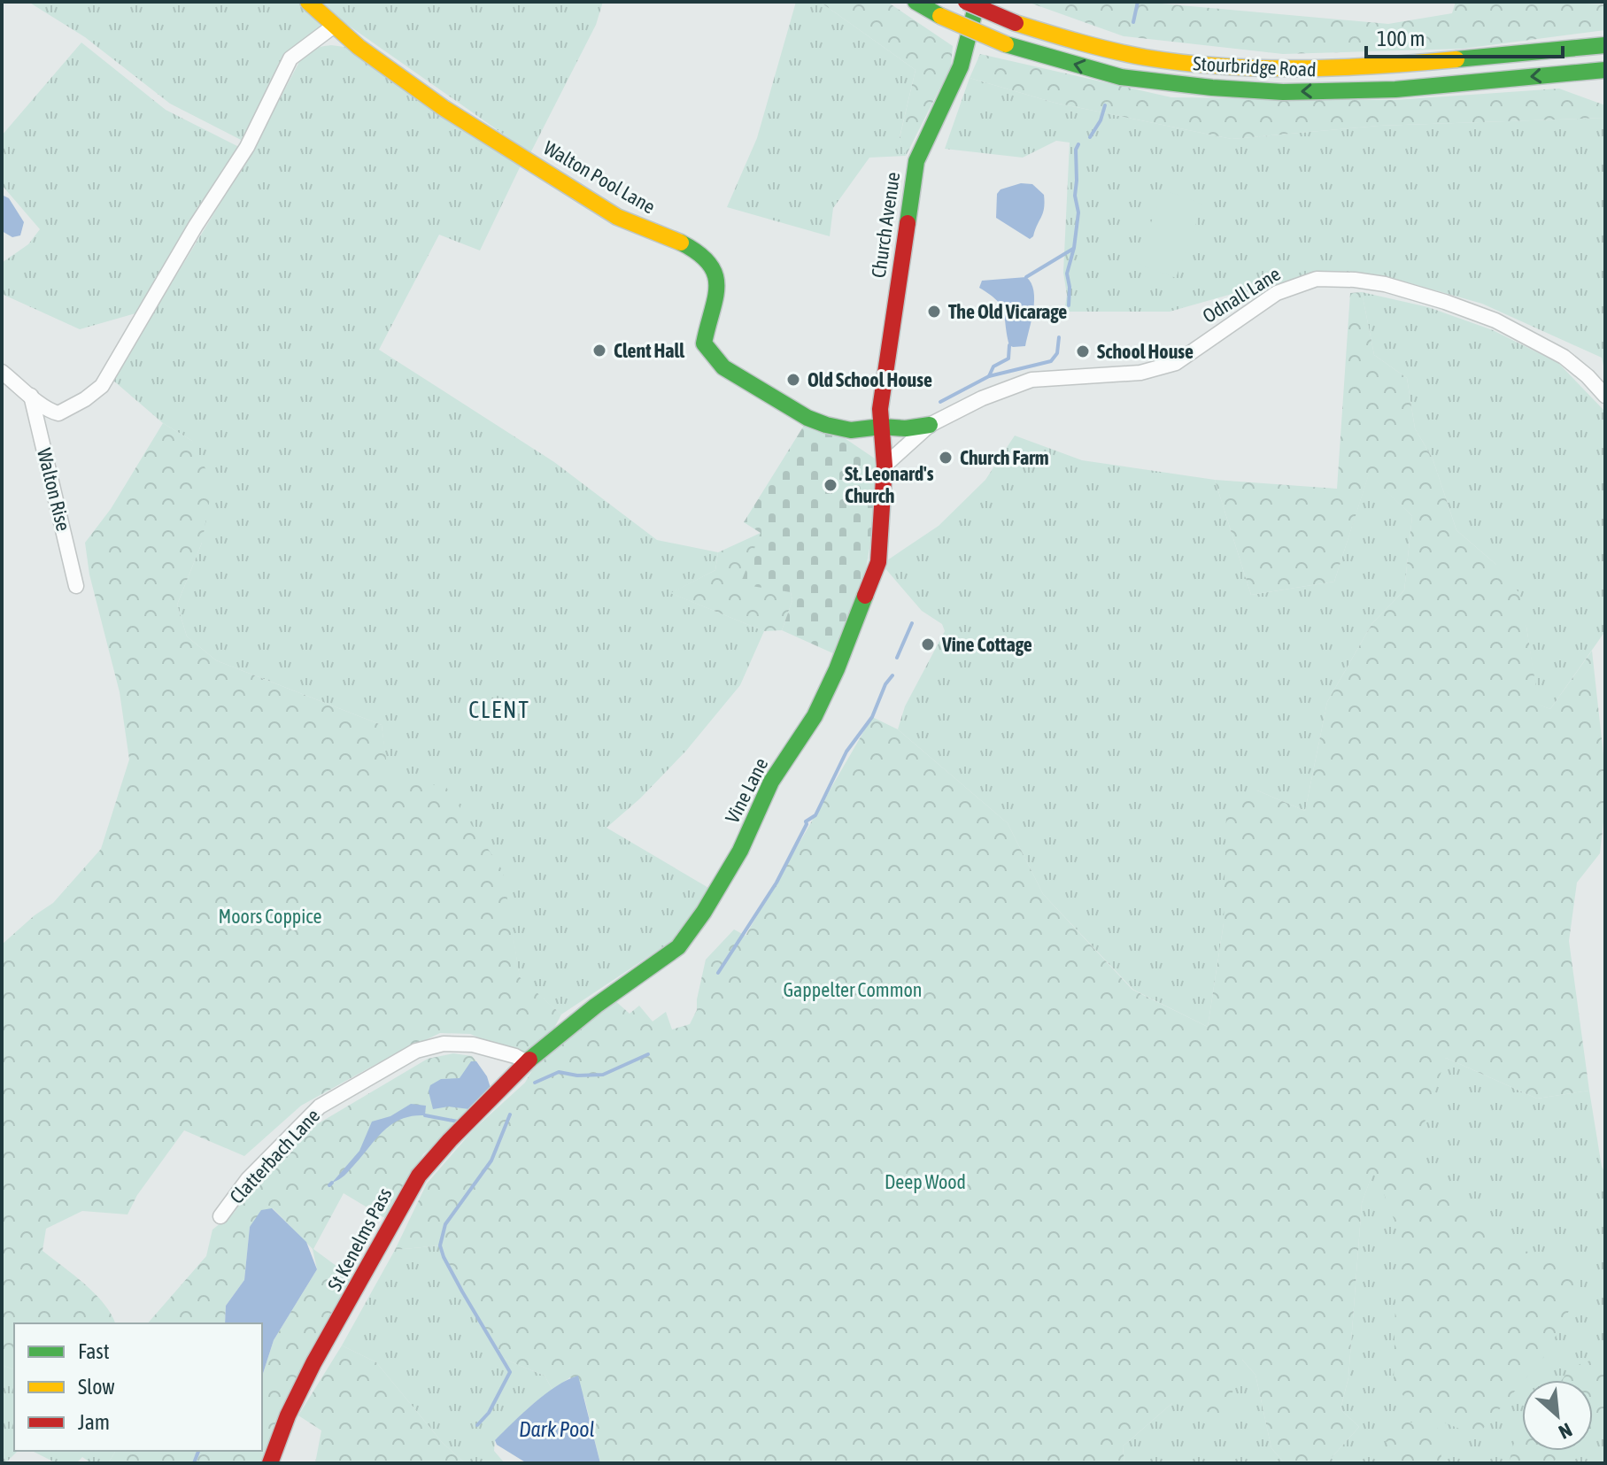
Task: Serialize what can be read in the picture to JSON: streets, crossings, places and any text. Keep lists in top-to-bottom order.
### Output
{
  "streets": {
    "main road": [
      "Stourbridge Road",
      "Walton Pool Lane",
      "Church Avenue",
      "Odnall Lane",
      "Vine Lane",
      "St Kenelms Pass"
    ],
    "street": ["Walton Rise", "Clatterbach Lane"]
  },
  "crossings": [
    ["Walton Pool Lane", "Church Avenue"],
    ["Walton Pool Lane", "Odnall Lane"],
    ["Church Avenue", "Odnall Lane"],
    ["Church Avenue", "Vine Lane"],
    ["Odnall Lane", "Vine Lane"],
    ["Vine Lane", "Clatterbach Lane"],
    ["Vine Lane", "St Kenelms Pass"],
    ["Clatterbach Lane", "St Kenelms Pass"]
  ],
  "districts": ["CLENT"],
  "water": ["Dark Pool"],
  "parks": ["Moors Coppice", "Gappelter Common", "Deep Wood"],
  "places": [
    "The Old Vicarage",
    "Clent Hall",
    "School House",
    "Old School House",
    "Church Farm",
    "St. Leonard's Church",
    "Vine Cottage"
  ],
  "legend": ["Fast", "Slow", "Jam"],
  "scale_bar": "100 m",
  "north": "bottom right"
}
